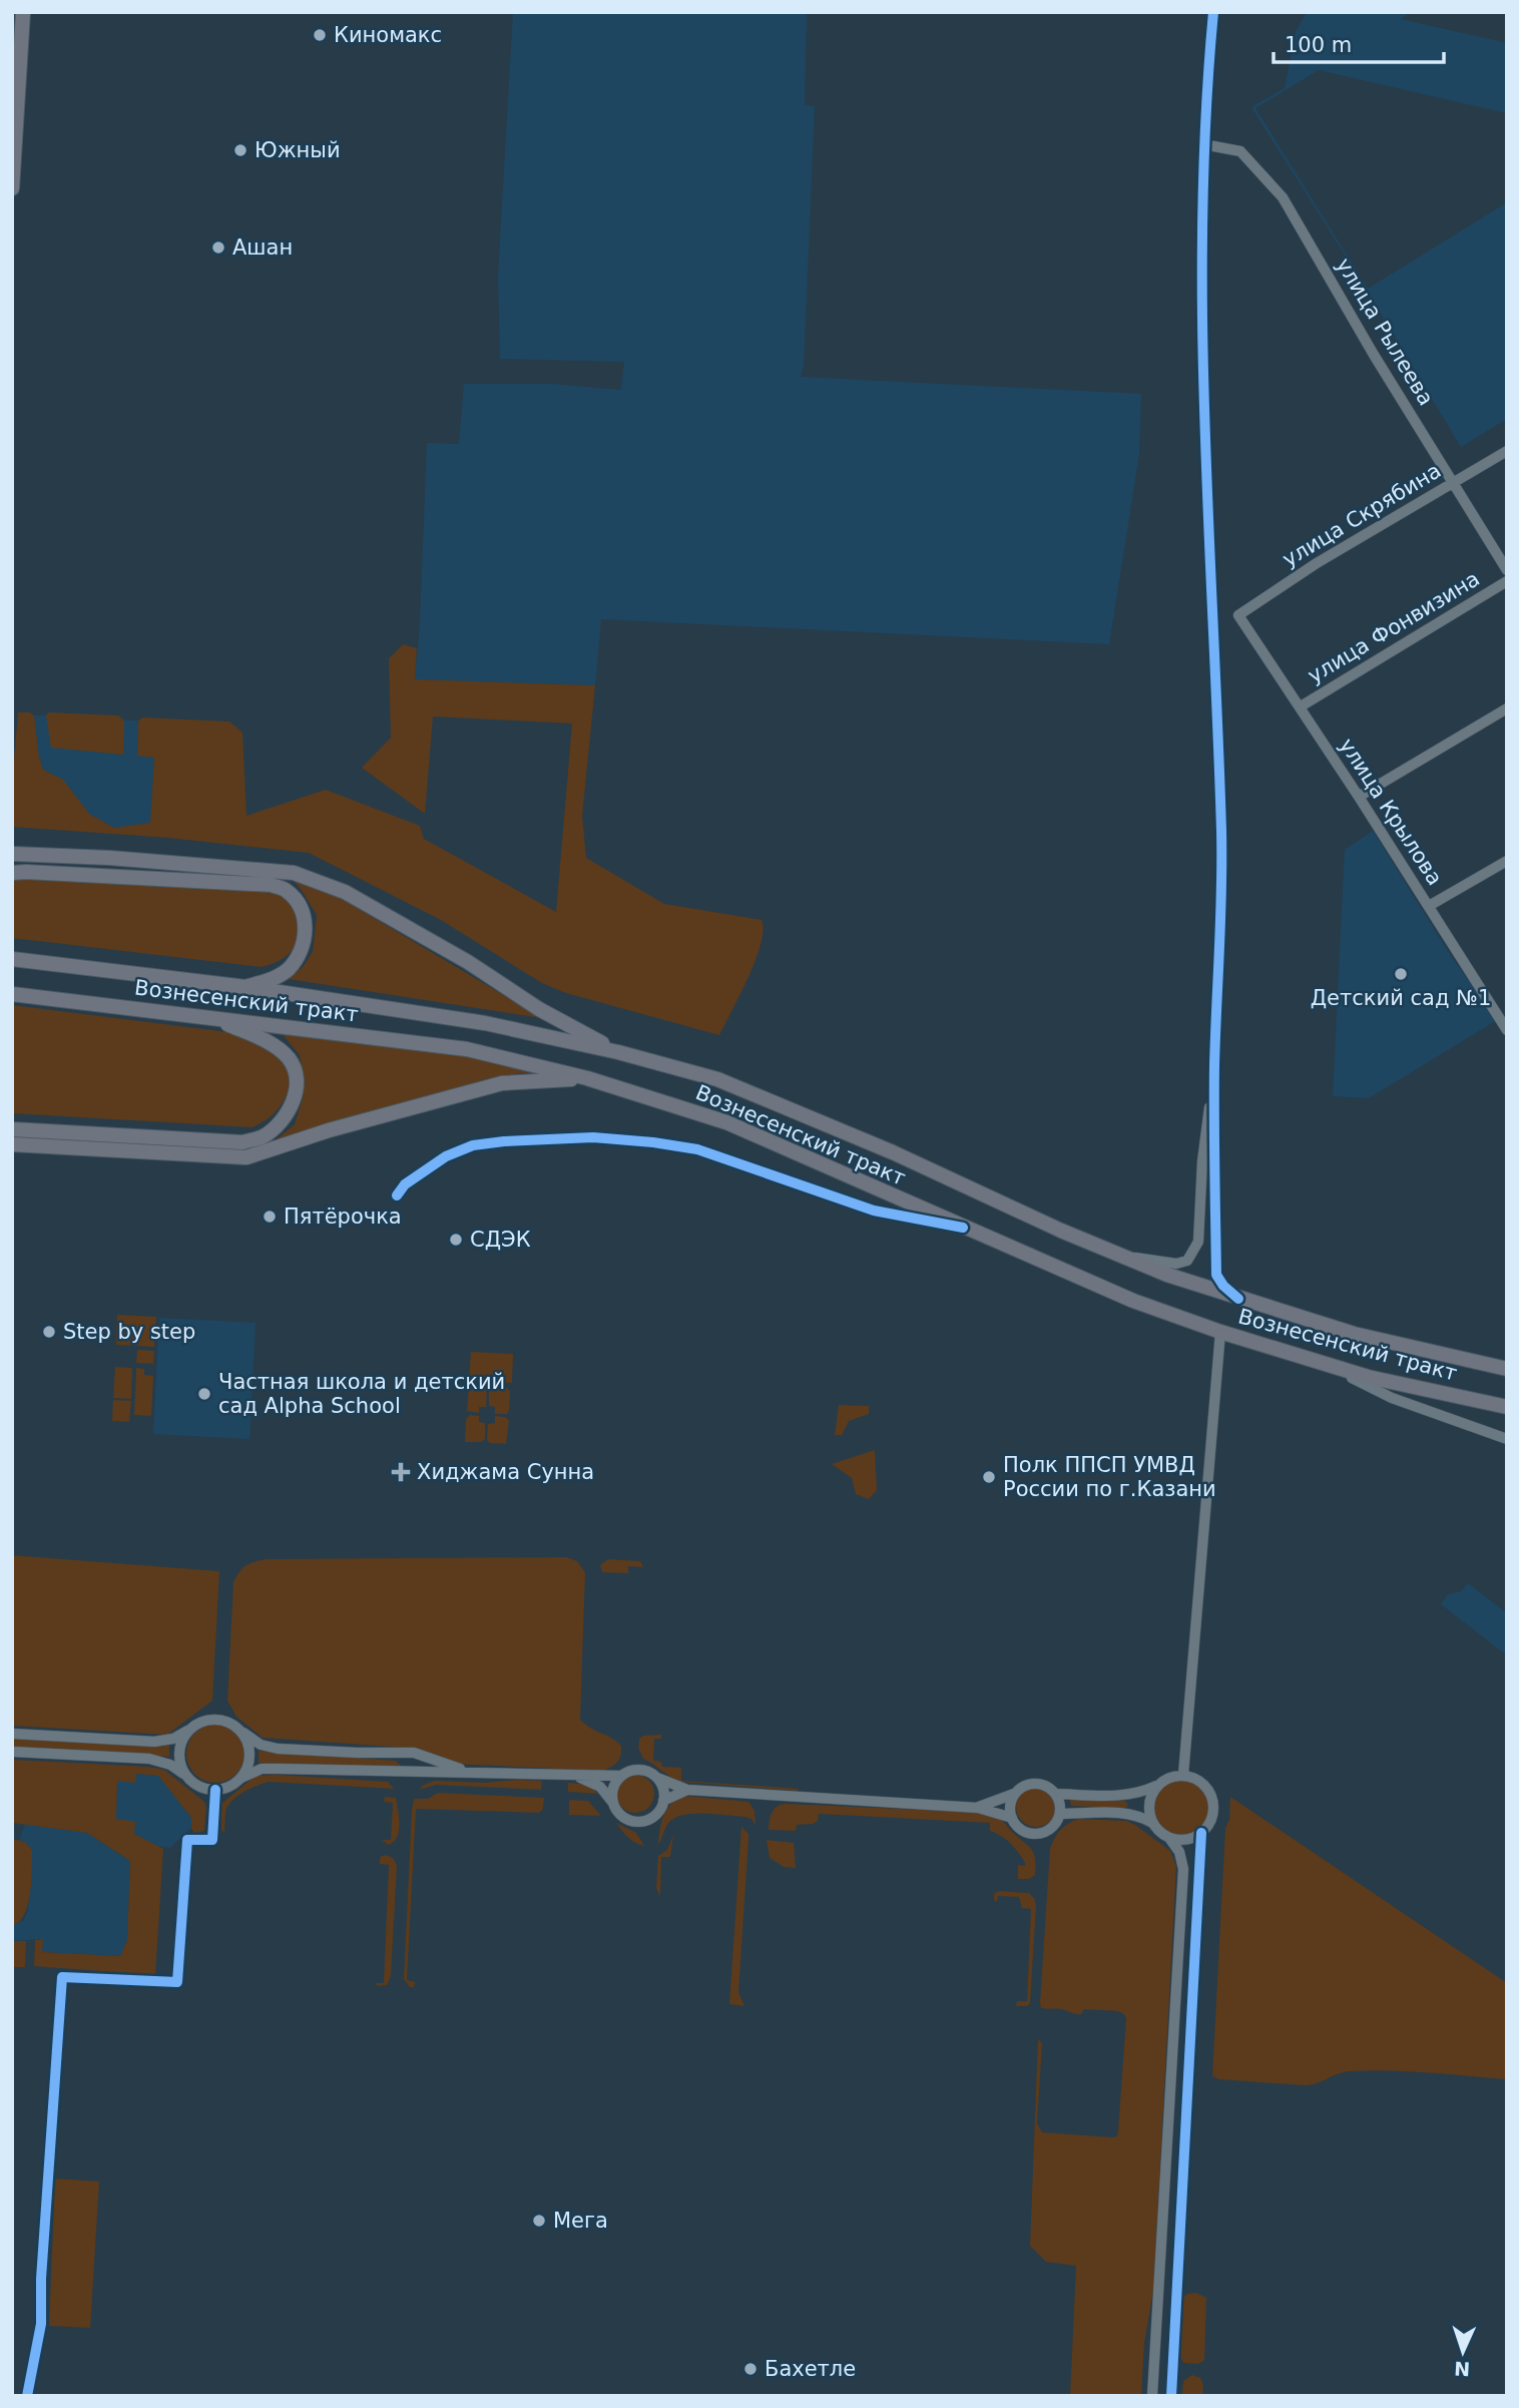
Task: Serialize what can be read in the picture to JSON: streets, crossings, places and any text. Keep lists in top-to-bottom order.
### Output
{
  "streets": {
    "main road": ["Вознесенский тракт"],
    "street": [
      "улица Рылеева",
      "улица Скрябина",
      "улица Фонвизина",
      "улица Крылова"
    ]
  },
  "crossings": [
    ["улица Рылеева", "улица Скрябина"],
    ["улица Скрябина", "улица Крылова"],
    ["улица Фонвизина", "улица Крылова"]
  ],
  "places": {
    "other": [
      "Киномакс",
      "Южный",
      "Ашан",
      "Детский сад №1",
      "Пятёрочка",
      "СДЭК",
      "Step by step",
      "Частная школа и детский сад Alpha School",
      "Полк ППСП УМВД России по г.Казани",
      "Мега",
      "Бахетле"
    ],
    "health": ["Хиджама Сунна"]
  },
  "scale_bar": "100 m",
  "north": "bottom"
}
